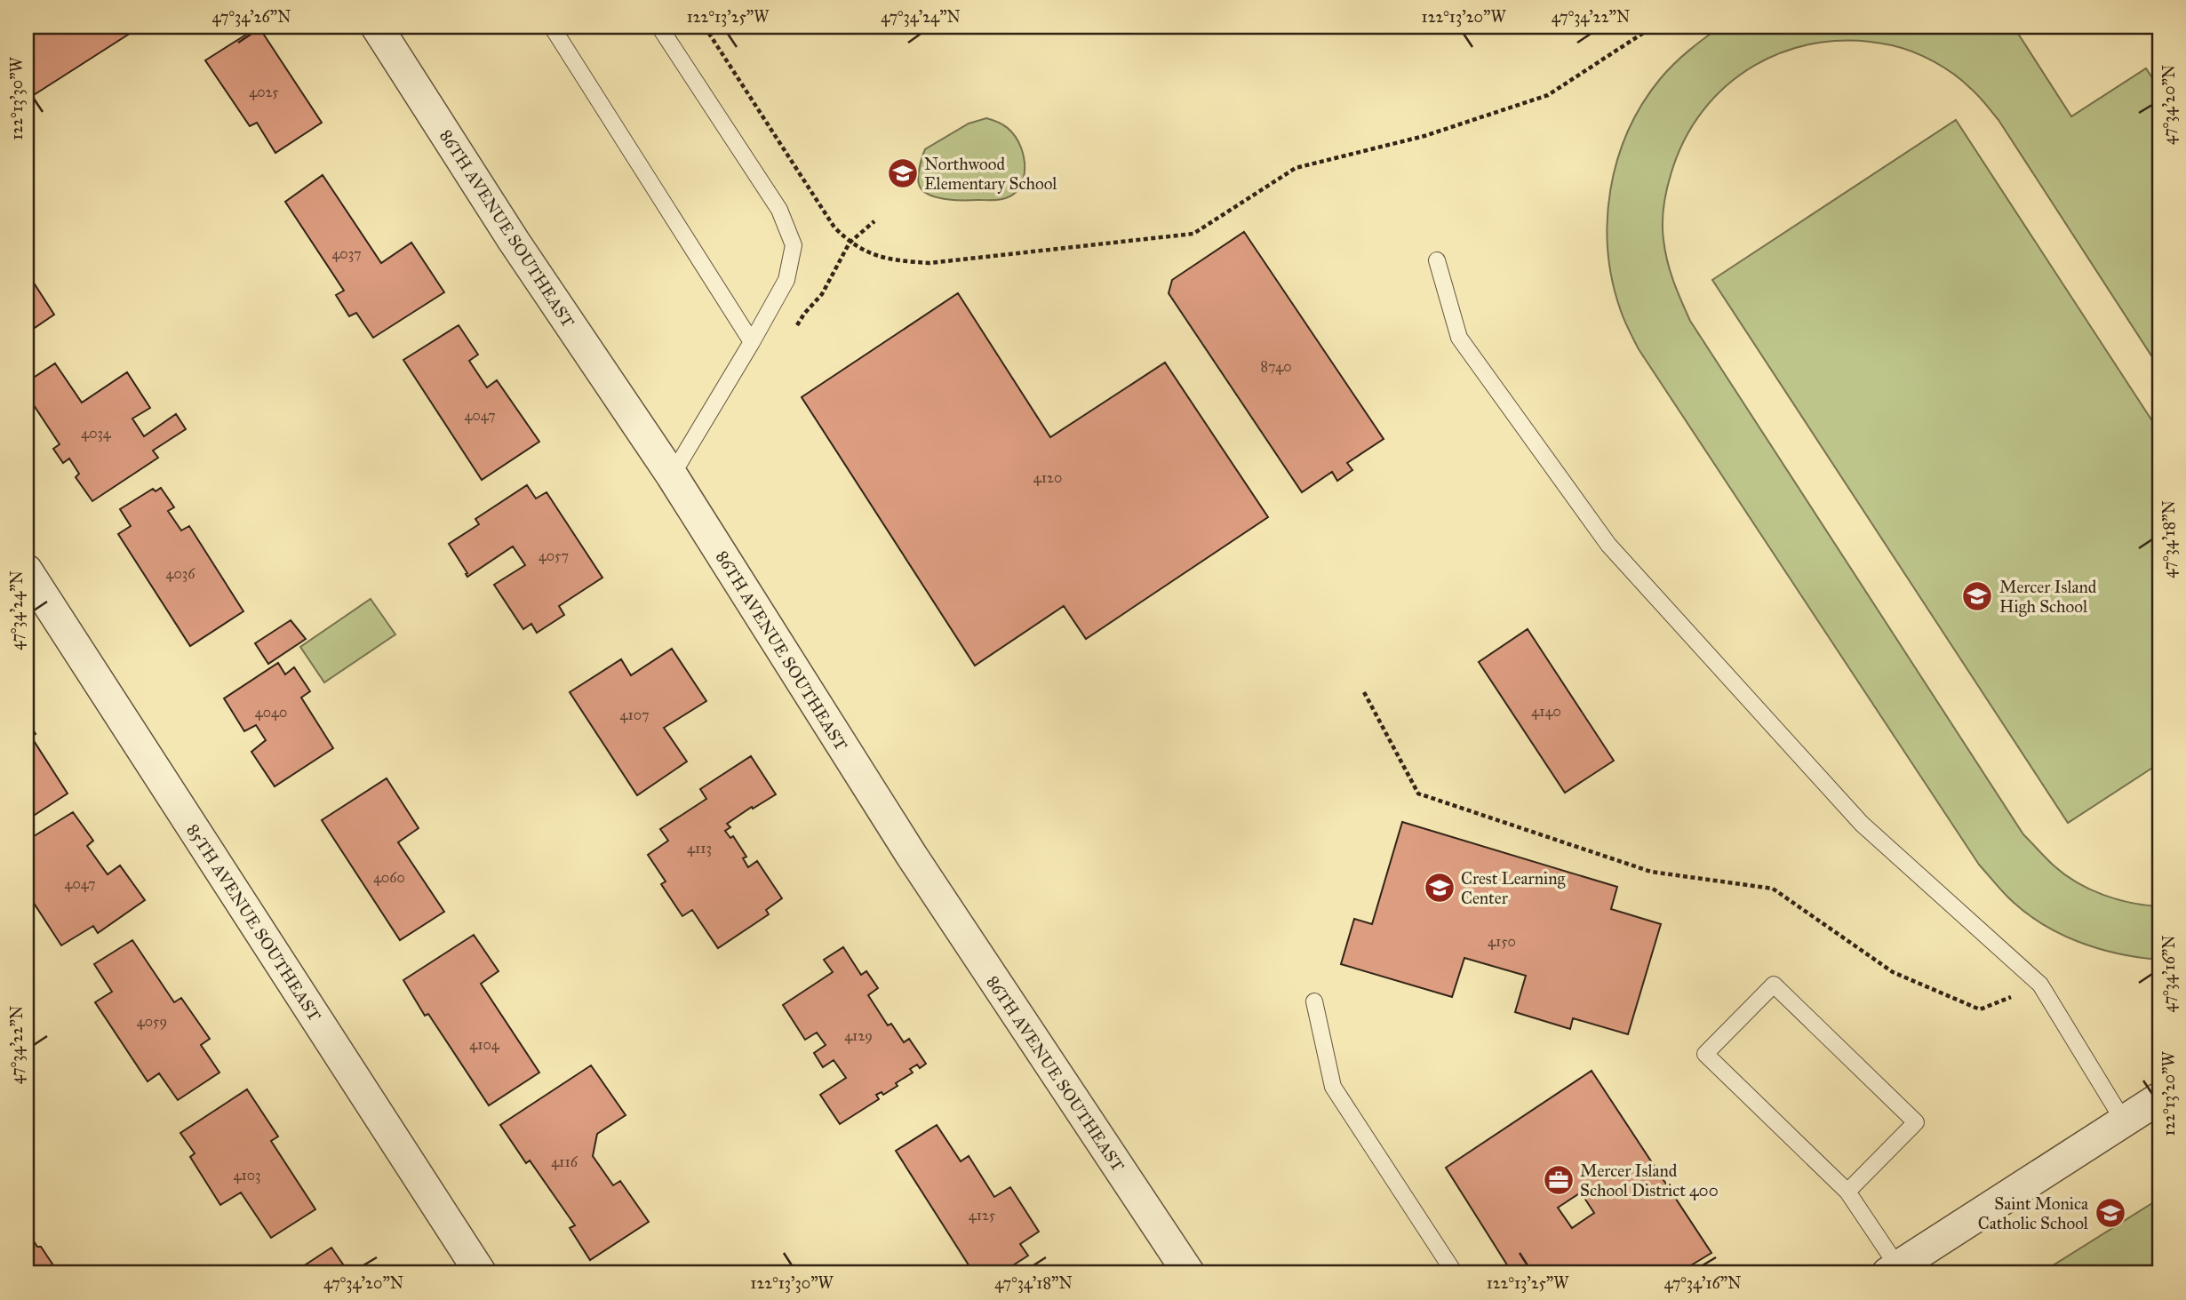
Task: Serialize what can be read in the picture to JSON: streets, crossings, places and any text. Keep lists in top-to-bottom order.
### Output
{
  "streets": {
    "street": ["86TH AVENUE SOUTHEAST", "85TH AVENUE SOUTHEAST"]
  },
  "places": {
    "school or university": [
      "Northwood Elementary School",
      "Mercer Island High School",
      "Crest Learning Center",
      "Saint Monica Catholic School"
    ],
    "office": ["Mercer Island School District 400"]
  },
  "house_numbers": [
    "4025",
    "4037",
    "8740",
    "4047",
    "4034",
    "4120",
    "4057",
    "4036",
    "4140",
    "4040",
    "4107",
    "4113",
    "4060",
    "4047",
    "4150",
    "4059",
    "4129",
    "4104",
    "4116",
    "4103",
    "4125"
  ],
  "coordinates": [
    "47°34'26\"N",
    "122°13'25\"W",
    "47°34'24\"N",
    "122°13'20\"W",
    "47°34'22\"N",
    "122°13'30\"W",
    "47°34'20\"N",
    "47°34'18\"N",
    "47°34'16\"N"
  ]
}
